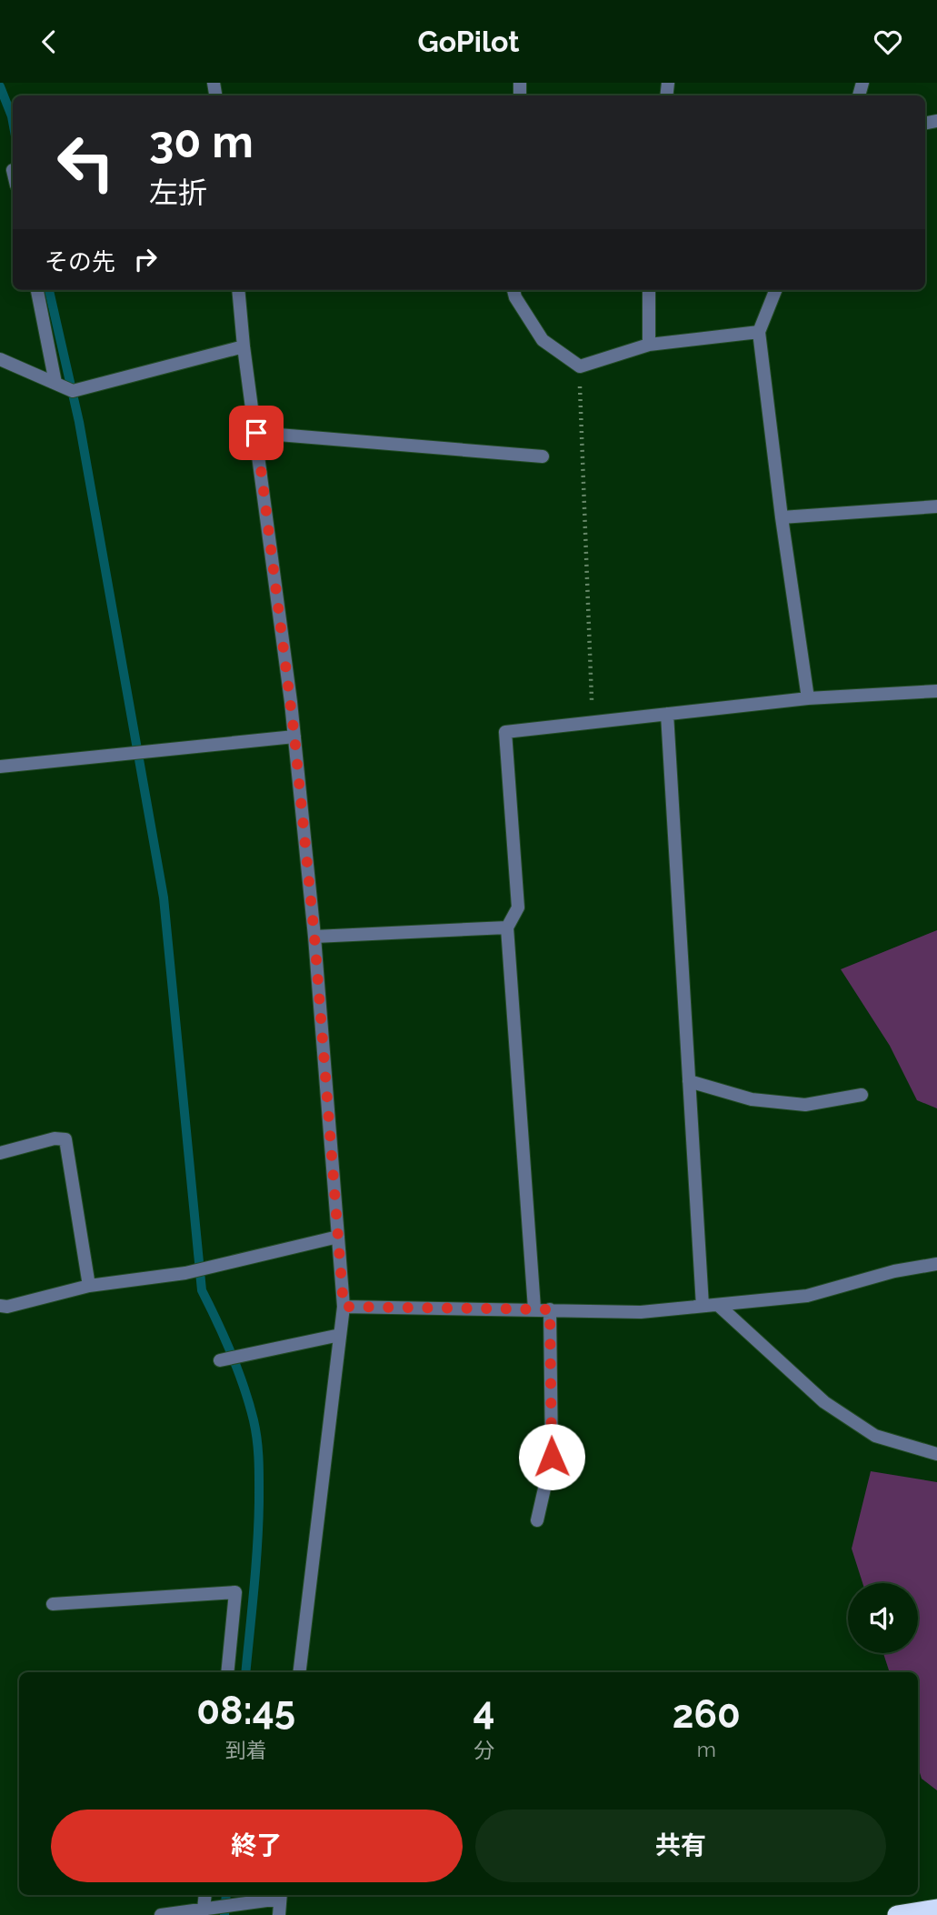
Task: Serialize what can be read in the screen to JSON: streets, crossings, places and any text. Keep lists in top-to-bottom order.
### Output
{
  "page": {
    "header": "GoPilot",
    "turn": ["30 m", "左折"],
    "then": "その先",
    "eta": [
      "08:45",
      "到着",
      "4",
      "分",
      "260",
      "m"
    ],
    "buttons": ["終了", "共有"]
  }
}
